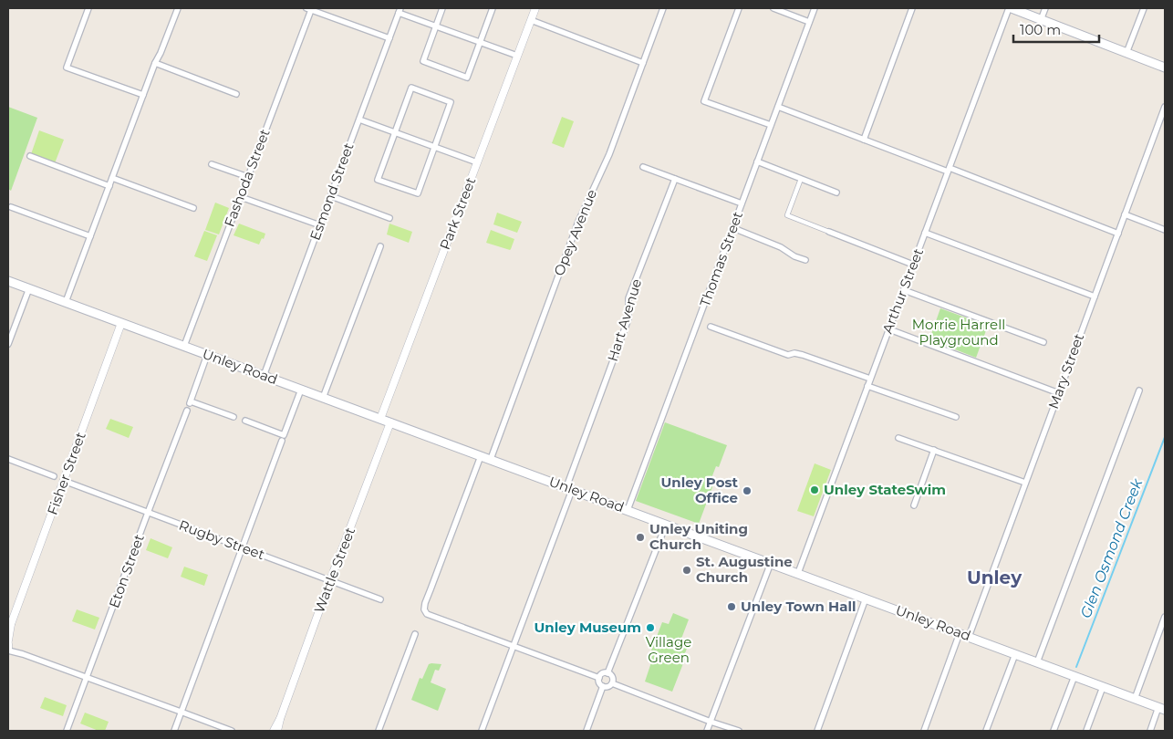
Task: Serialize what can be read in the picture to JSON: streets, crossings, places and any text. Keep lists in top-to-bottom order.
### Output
{
  "streets": {
    "main road": ["Unley Road"],
    "street": [
      "Fashoda Street",
      "Esmond Street",
      "Park Street",
      "Opey Avenue",
      "Thomas Street",
      "Arthur Street",
      "Hart Avenue",
      "Mary Street",
      "Fisher Street",
      "Rugby Street",
      "Wattle Street",
      "Eton Street"
    ]
  },
  "crossings": [
    ["Fashoda Street", "Unley Road"],
    ["Esmond Street", "Unley Road"],
    ["Park Street", "Unley Road"],
    ["Opey Avenue", "Unley Road"],
    ["Thomas Street", "Unley Road"],
    ["Arthur Street", "Unley Road"],
    ["Hart Avenue", "Unley Road"],
    ["Unley Road", "Mary Street"],
    ["Unley Road", "Fisher Street"],
    ["Unley Road", "Wattle Street"],
    ["Fisher Street", "Rugby Street"],
    ["Rugby Street", "Wattle Street"],
    ["Rugby Street", "Eton Street"]
  ],
  "districts": ["Unley"],
  "water": ["Glen Osmond Creek"],
  "parks": ["Morrie Harrell Playground", "Village Green"],
  "places": [
    "Unley StateSwim",
    "Unley Post Office",
    "Unley Uniting Church",
    "St. Augustine Church",
    "Unley Town Hall",
    "Unley Museum"
  ],
  "scale_bar": "100 m"
}
